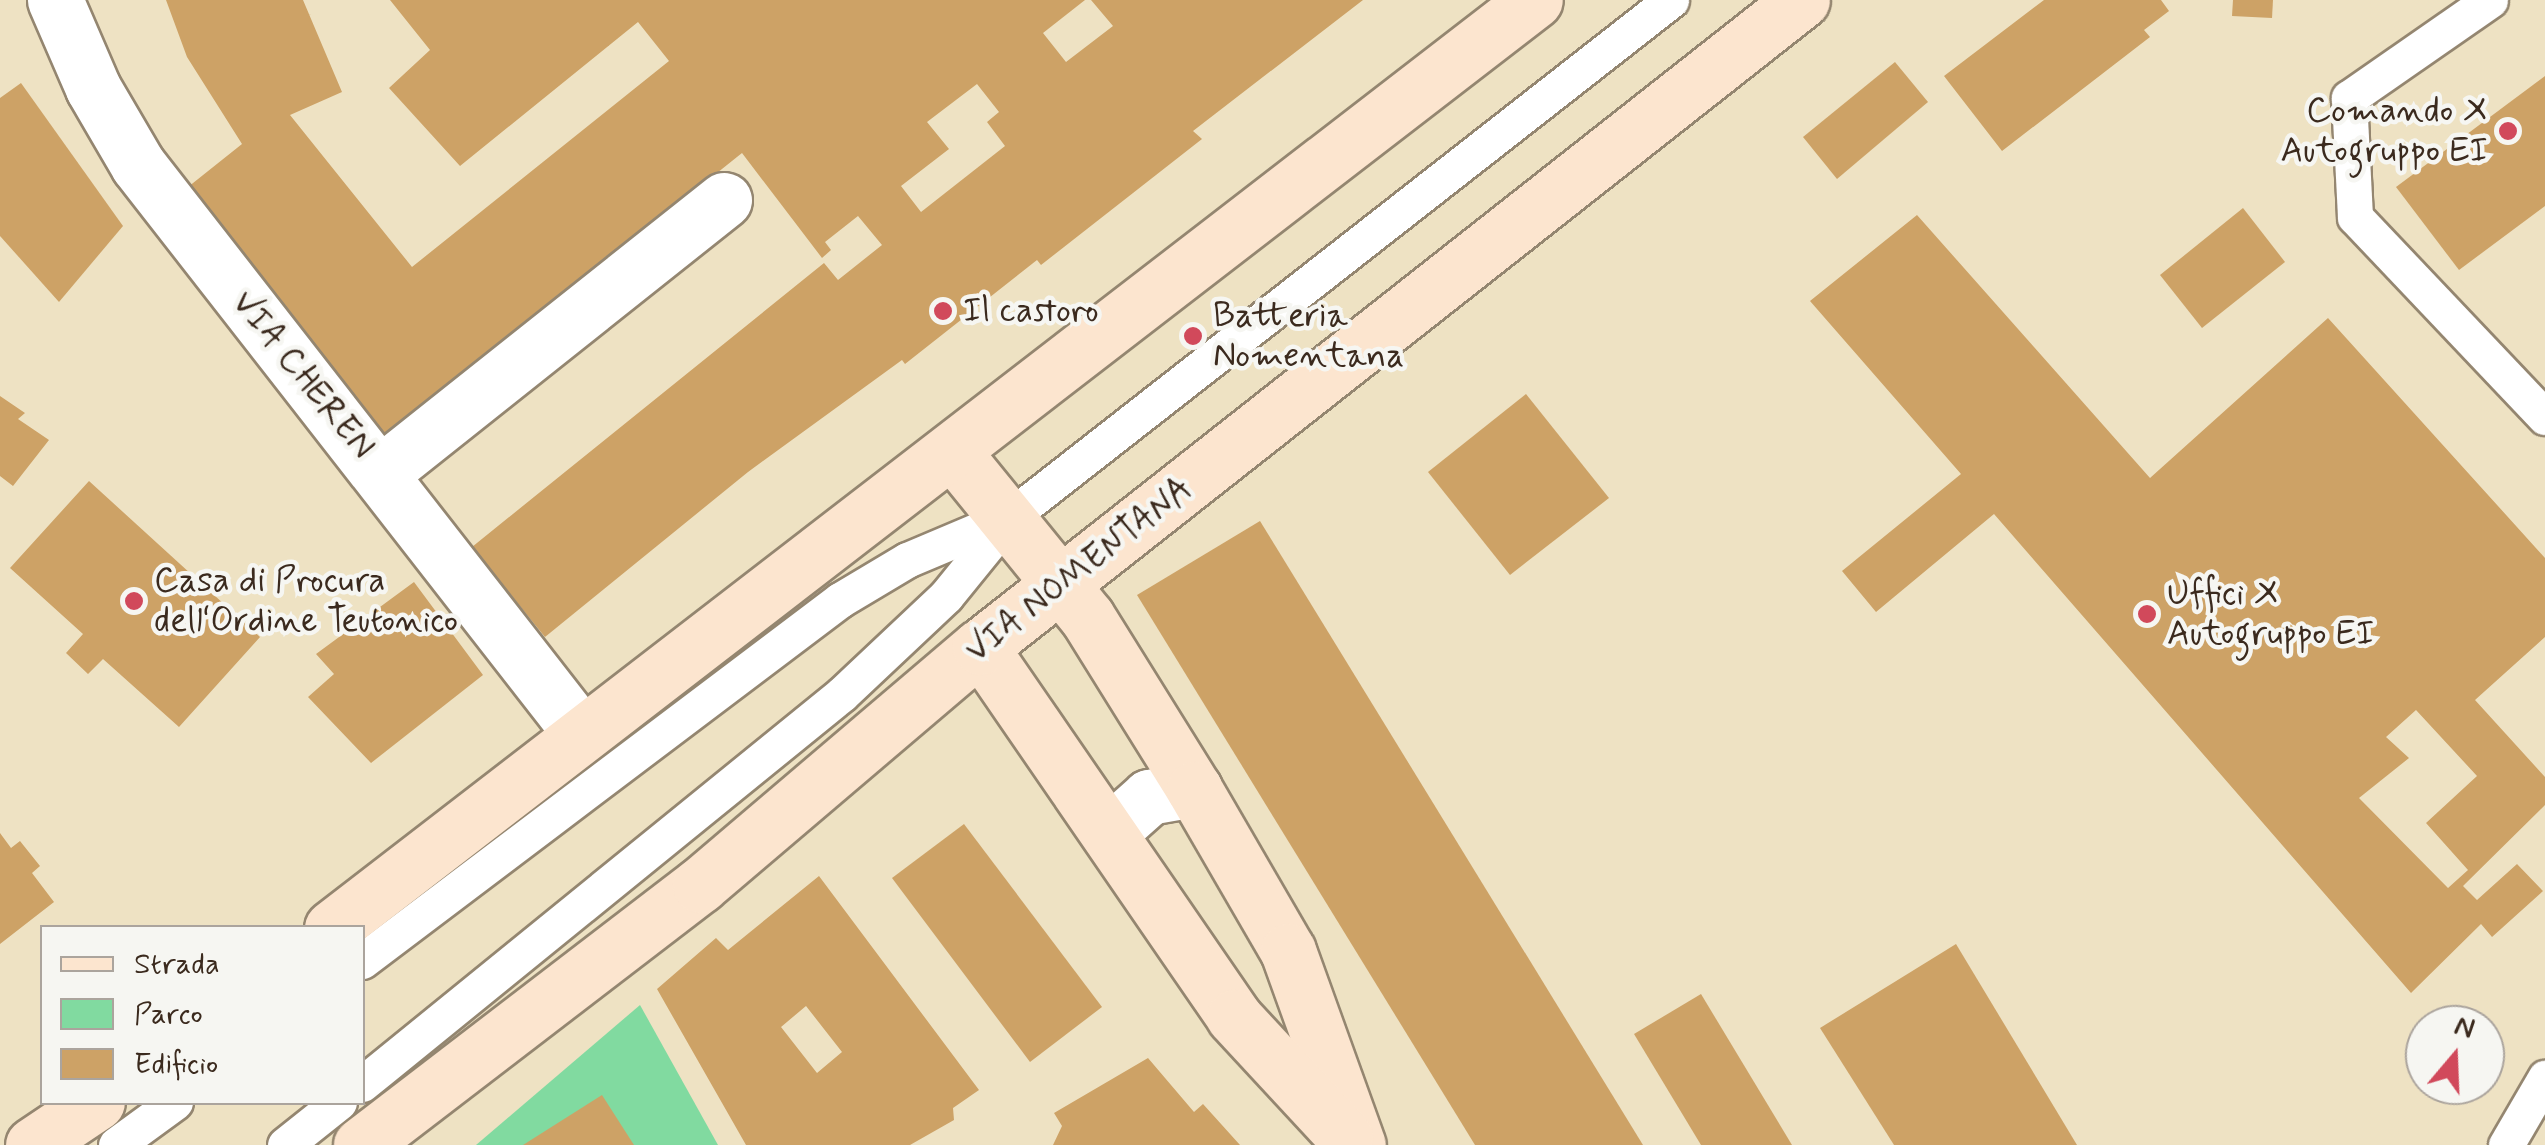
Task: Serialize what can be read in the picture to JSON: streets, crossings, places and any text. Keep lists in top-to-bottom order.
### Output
{
  "streets": {
    "main road": ["VIA NOMENTANA"],
    "street": ["VIA CHEREN"]
  },
  "places": [
    "Comando X Autogruppo EI",
    "Il castoro",
    "Batteria Nomentana",
    "Casa di Procura dell‘Ordine Teutonico",
    "Uffici X Autogruppo EI"
  ],
  "legend": ["Strada", "Parco", "Edificio"],
  "north": "top"
}
